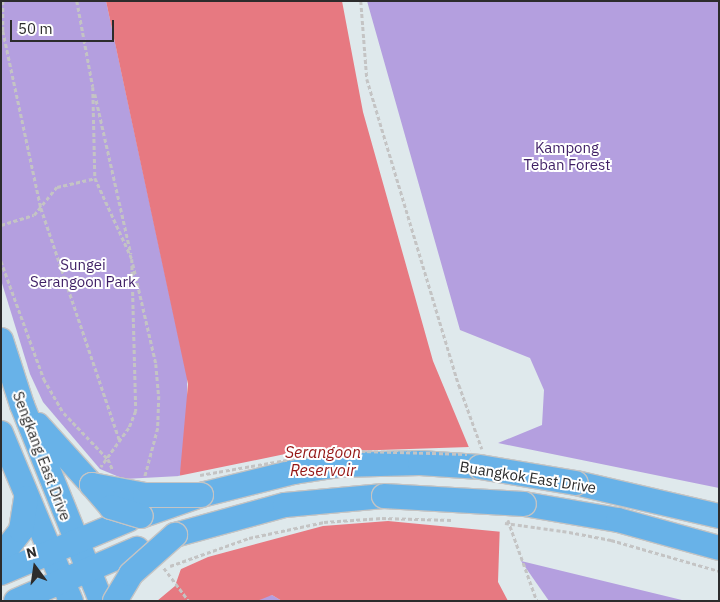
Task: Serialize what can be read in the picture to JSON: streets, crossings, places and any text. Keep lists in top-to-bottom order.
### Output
{
  "streets": {
    "main road": ["Sengkang East Drive", "Buangkok East Drive"]
  },
  "crossings": [
    ["Sengkang East Drive", "Buangkok East Drive"]
  ],
  "water": ["Serangoon Reservoir"],
  "parks": ["Kampong Teban Forest", "Sungei Serangoon Park"],
  "scale_bar": "50 m",
  "north": "top"
}
